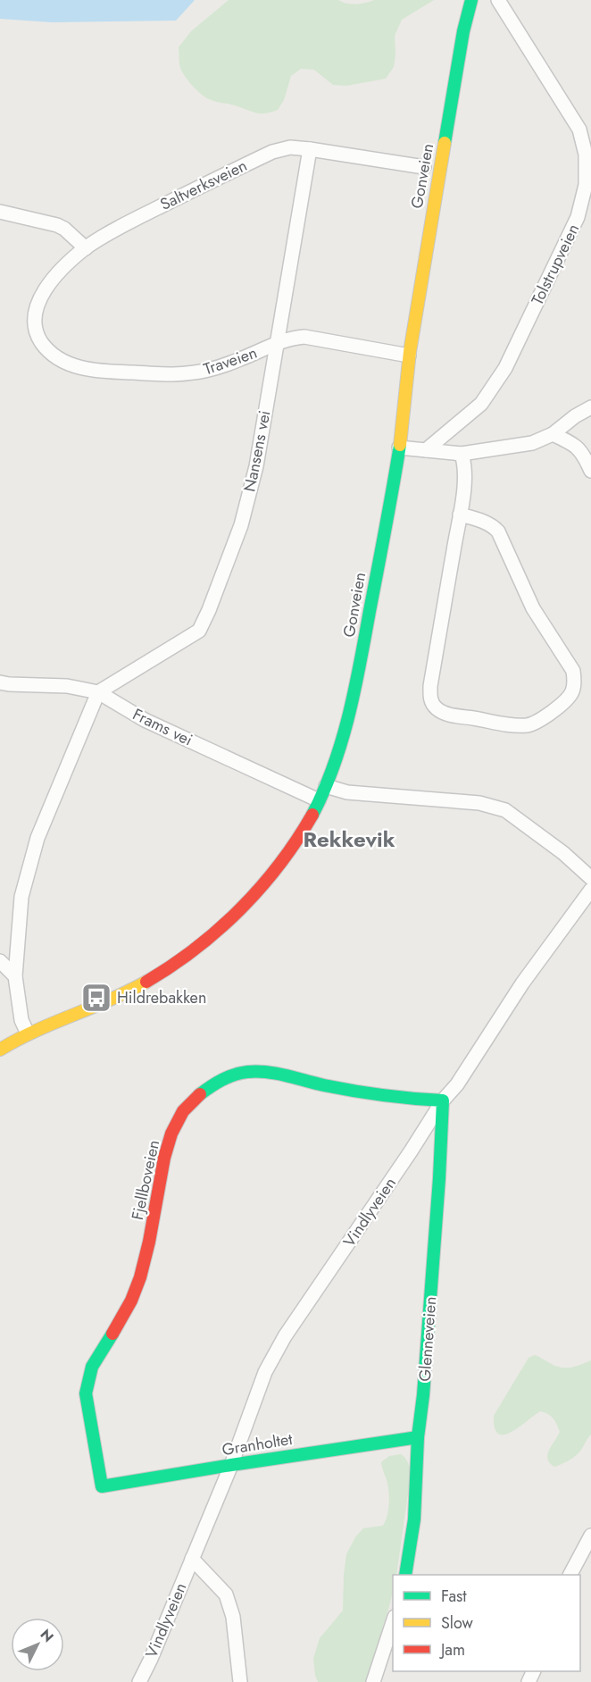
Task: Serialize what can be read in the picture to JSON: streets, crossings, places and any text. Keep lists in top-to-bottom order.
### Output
{
  "streets": {
    "street": [
      "Gonveien",
      "Saltverksveien",
      "Tolstrupveien",
      "Traveien",
      "Nansens vei",
      "Frams vei",
      "Fjellboveien",
      "Vindlyveien",
      "Glenneveien",
      "Granholtet"
    ]
  },
  "crossings": [
    ["Gonveien", "Traveien"],
    ["Gonveien", "Frams vei"],
    ["Saltverksveien", "Traveien"],
    ["Saltverksveien", "Nansens vei"],
    ["Traveien", "Nansens vei"],
    ["Nansens vei", "Frams vei"],
    ["Fjellboveien", "Vindlyveien"],
    ["Fjellboveien", "Glenneveien"],
    ["Fjellboveien", "Granholtet"],
    ["Vindlyveien", "Glenneveien"],
    ["Vindlyveien", "Granholtet"],
    ["Glenneveien", "Granholtet"]
  ],
  "districts": ["Rekkevik"],
  "places": {
    "bus stop": ["Hildrebakken"]
  },
  "legend": ["Fast", "Slow", "Jam"],
  "north": "top right"
}
